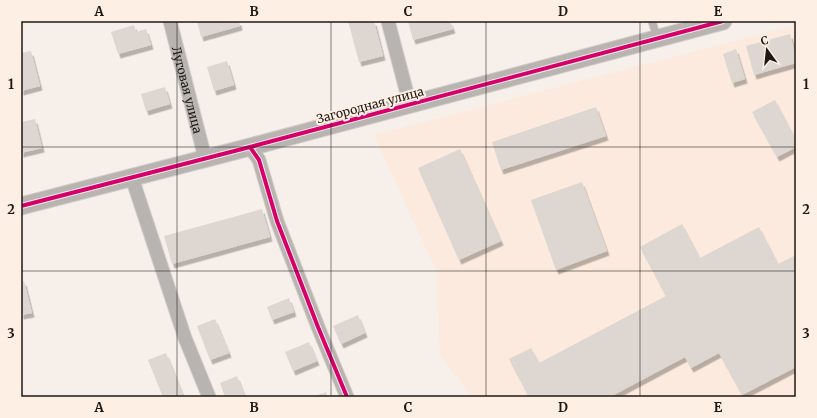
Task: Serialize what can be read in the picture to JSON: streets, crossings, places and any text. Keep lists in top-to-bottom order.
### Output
{
  "streets": {
    "street": ["Луговая улица", "Загородная улица"]
  },
  "crossings": [
    ["Луговая улица", "Загородная улица"]
  ],
  "north": "top",
  "grid": {
    "columns": [
      "A",
      "B",
      "C",
      "D",
      "E"
    ],
    "rows": ["1", "2", "3"]
  }
}
